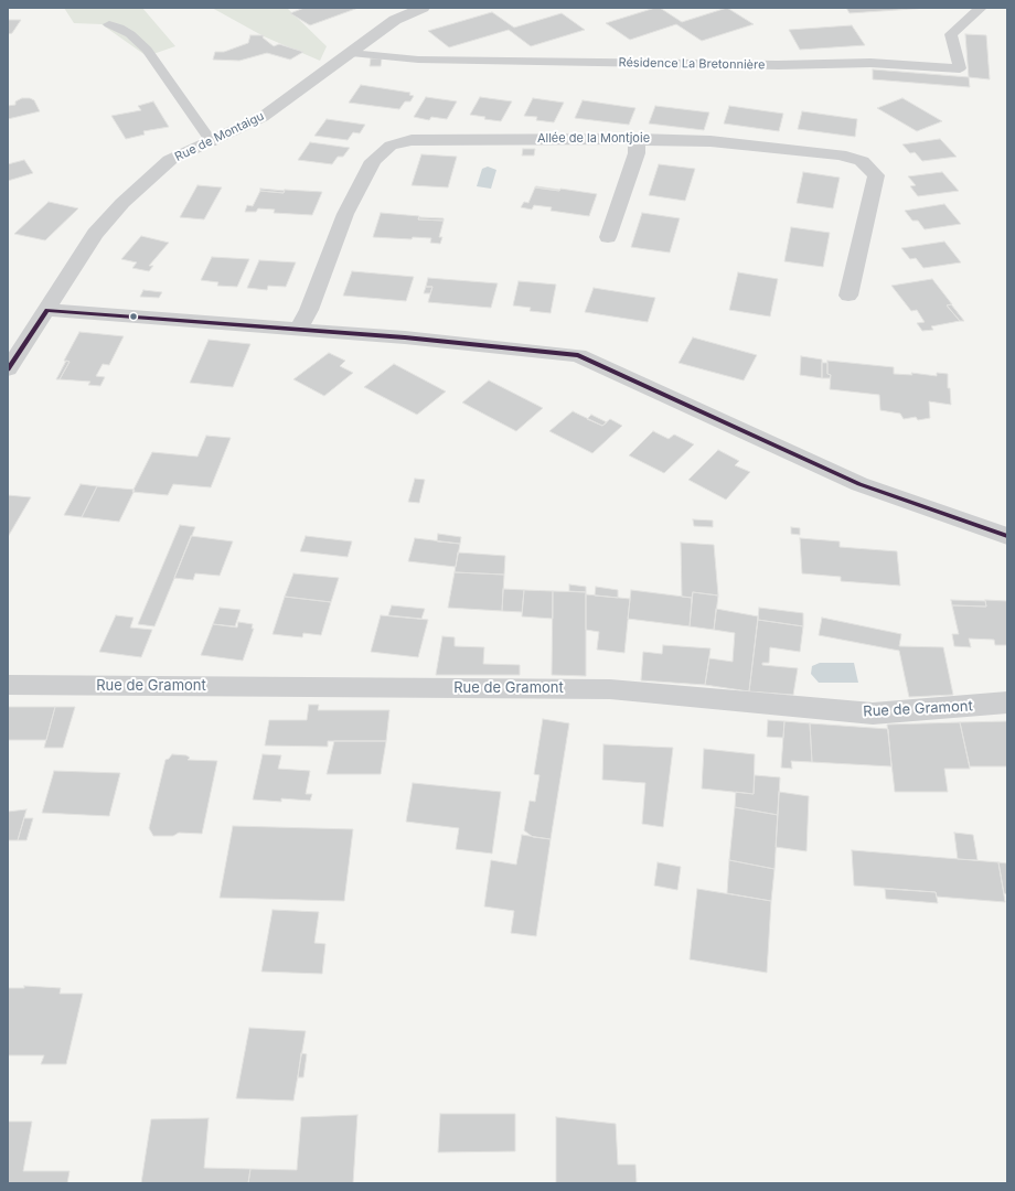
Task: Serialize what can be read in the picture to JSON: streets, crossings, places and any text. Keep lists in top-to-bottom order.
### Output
{
  "streets": {
    "street": ["Rue de Montaigu", "Allée de la Montjoie", "Rue de Gramont"],
    "lane": ["Résidence La Bretonnière"]
  },
  "crossings": [
    ["Résidence La Bretonnière", "Rue de Montaigu"]
  ]
}
